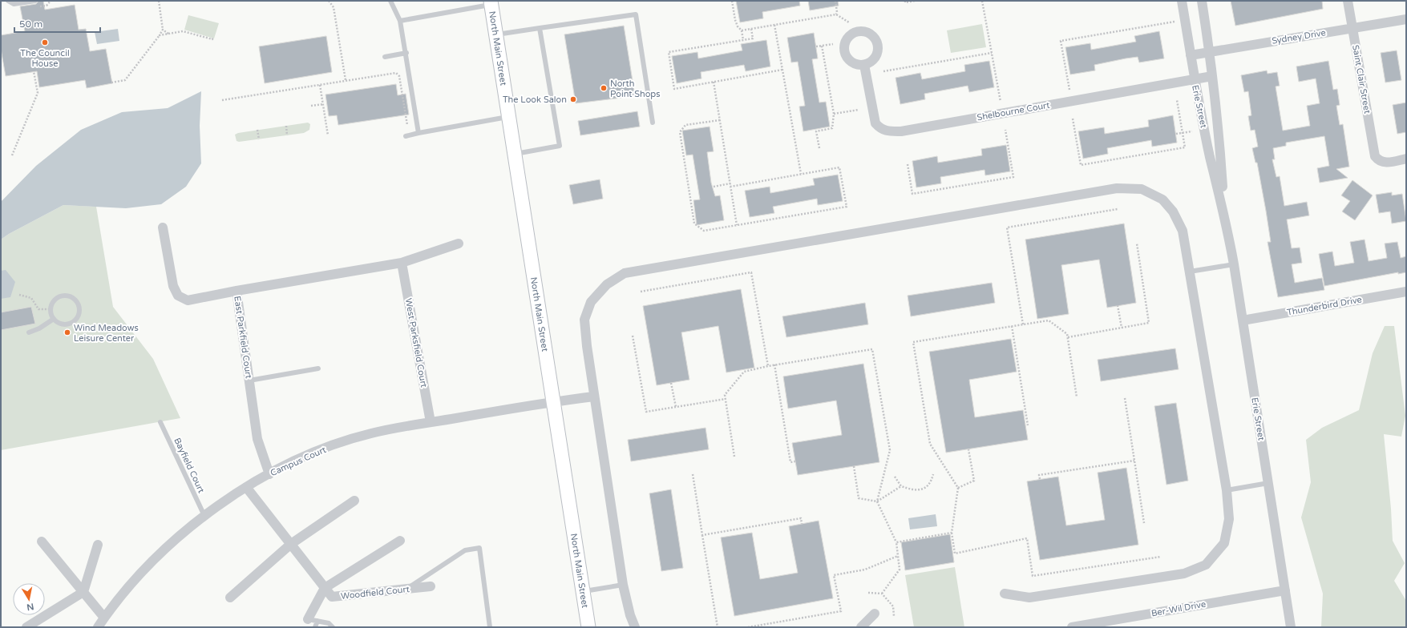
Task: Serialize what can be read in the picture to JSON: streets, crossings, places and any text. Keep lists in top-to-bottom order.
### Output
{
  "streets": {
    "main road": ["North Main Street"],
    "street": [
      "Sydney Drive",
      "Saint Clair Street",
      "Erie Street",
      "Shelbourne Court",
      "Thunderbird Drive",
      "East Parkfield Court",
      "West Parksfield Court",
      "Campus Court",
      "Woodfield Court",
      "Ber-Wil Drive"
    ],
    "lane": ["Bayfield Court"]
  },
  "crossings": [
    ["Sydney Drive", "Saint Clair Street"],
    ["Sydney Drive", "Erie Street"],
    ["North Main Street", "Campus Court"],
    ["Erie Street", "Shelbourne Court"],
    ["Erie Street", "Thunderbird Drive"],
    ["Erie Street", "Ber-Wil Drive"],
    ["East Parkfield Court", "Campus Court"],
    ["West Parksfield Court", "Campus Court"],
    ["Campus Court", "Bayfield Court"],
    ["Campus Court", "Woodfield Court"]
  ],
  "places": [
    "The Council House",
    "North Point Shops",
    "The Look Salon",
    "Wind Meadows Leisure Center"
  ],
  "scale_bar": "50 m",
  "north": "bottom"
}
